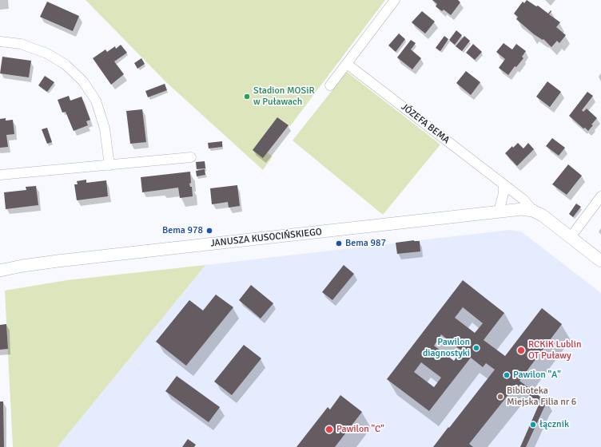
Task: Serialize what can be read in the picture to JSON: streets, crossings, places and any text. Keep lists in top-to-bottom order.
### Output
{
  "streets": {
    "street": ["JÓZEFA BEMA", "JANUSZA KUSOCIŃSKIEGO"]
  },
  "crossings": [
    ["JÓZEFA BEMA", "JANUSZA KUSOCIŃSKIEGO"]
  ],
  "places": [
    "Stadion MOSiR w Puławach",
    "Bema 978",
    "Bema 987",
    "Pawilon diagnostyki",
    "RCKiK Lublin OT Puławy",
    "Pawilon \"A\"",
    "Biblioteka Miejska Filia nr 6",
    "łącznik",
    "Pawilon \"C\""
  ]
}
